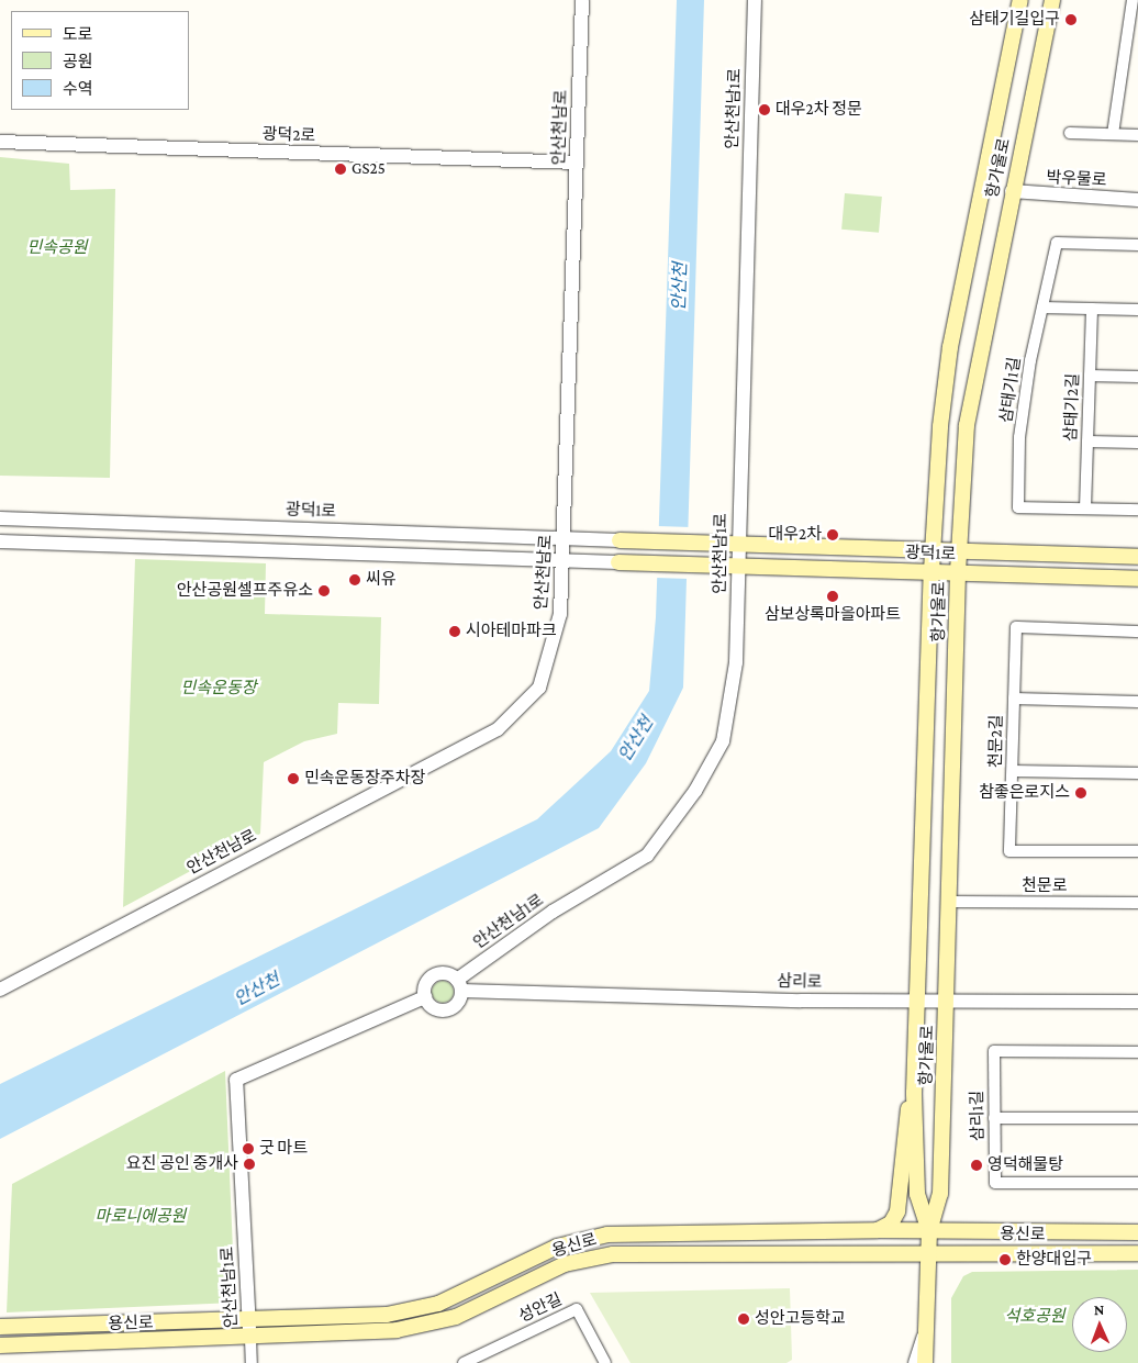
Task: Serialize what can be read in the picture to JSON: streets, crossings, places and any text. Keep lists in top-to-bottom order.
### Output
{
  "streets": {
    "main road": ["항가울로", "광덕1로", "용신로"],
    "street": [
      "안산천남1로",
      "안산천남로",
      "광덕2로",
      "박우물로",
      "삼태기1길",
      "삼태기2길",
      "천문2길",
      "천문로",
      "삼리로",
      "삼리1길",
      "성안길"
    ]
  },
  "crossings": [
    ["안산천남1로", "광덕1로"],
    ["안산천남1로", "삼리로"],
    ["안산천남1로", "용신로"],
    ["안산천남로", "광덕2로"],
    ["안산천남로", "광덕1로"],
    ["항가울로", "박우물로"],
    ["항가울로", "광덕1로"],
    ["항가울로", "천문로"],
    ["항가울로", "삼리로"],
    ["항가울로", "용신로"],
    ["삼태기1길", "삼태기2길"]
  ],
  "water": ["안산천"],
  "parks": [
    "민속공원",
    "민속운동장",
    "마로니에공원",
    "석호공원"
  ],
  "places": [
    "삼태기길입구",
    "대우2차 정문",
    "GS25",
    "대우2차",
    "씨유",
    "안산공원셀프주유소",
    "삼보상록마을아파트",
    "시아테마파크",
    "민속운동장주차장",
    "참좋은로지스",
    "굿 마트",
    "요진 공인 중개사",
    "영덕해물탕",
    "한양대입구",
    "성안고등학교"
  ],
  "legend": ["도로", "공원", "수역"],
  "north": "top"
}
